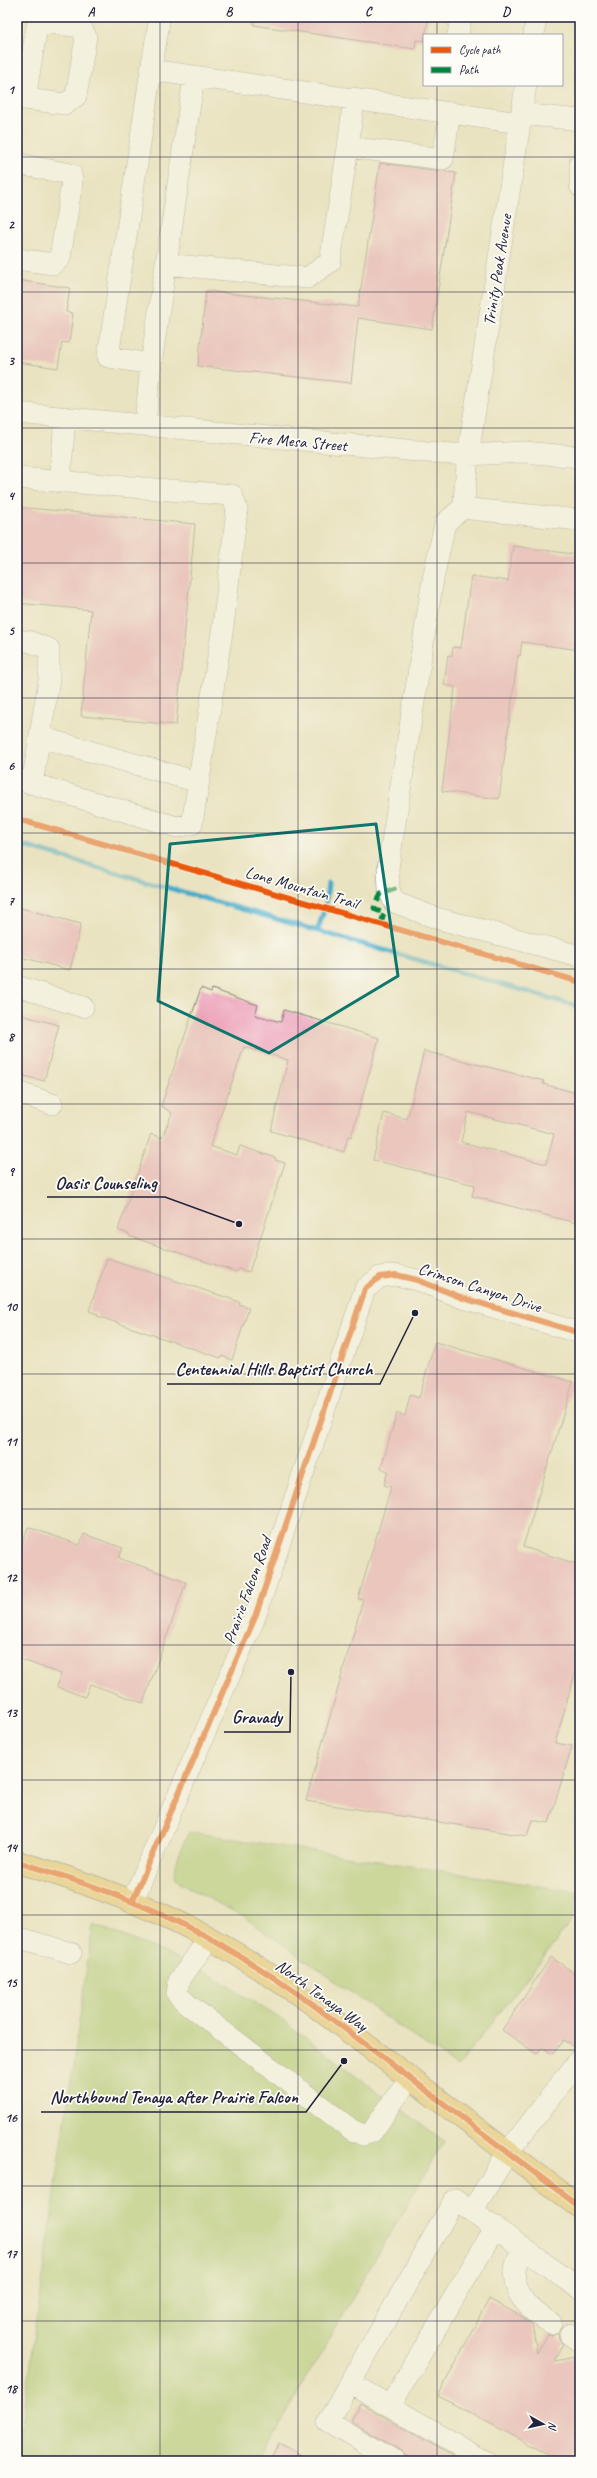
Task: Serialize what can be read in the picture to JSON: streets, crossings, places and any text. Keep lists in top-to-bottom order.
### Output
{
  "streets": {
    "main road": ["North Tenaya Way"],
    "street": [
      "Trinity Peak Avenue",
      "Fire Mesa Street",
      "Crimson Canyon Drive",
      "Prairie Falcon Road"
    ],
    "cycle path": ["Lone Mountain Trail"]
  },
  "crossings": [
    ["Trinity Peak Avenue", "Fire Mesa Street"],
    ["Crimson Canyon Drive", "Prairie Falcon Road"],
    ["Prairie Falcon Road", "North Tenaya Way"]
  ],
  "places": [
    "Oasis Counseling",
    "Centennial Hills Baptist Church",
    "Gravady",
    "Northbound Tenaya after Prairie Falcon"
  ],
  "legend": ["Cycle path", "Path"],
  "north": "right",
  "grid": {
    "columns": [
      "A",
      "B",
      "C",
      "D"
    ],
    "rows": [
      "1",
      "2",
      "3",
      "4",
      "5",
      "6",
      "7",
      "8",
      "9",
      "10",
      "11",
      "12",
      "13",
      "14",
      "15",
      "16",
      "17",
      "18"
    ]
  }
}
